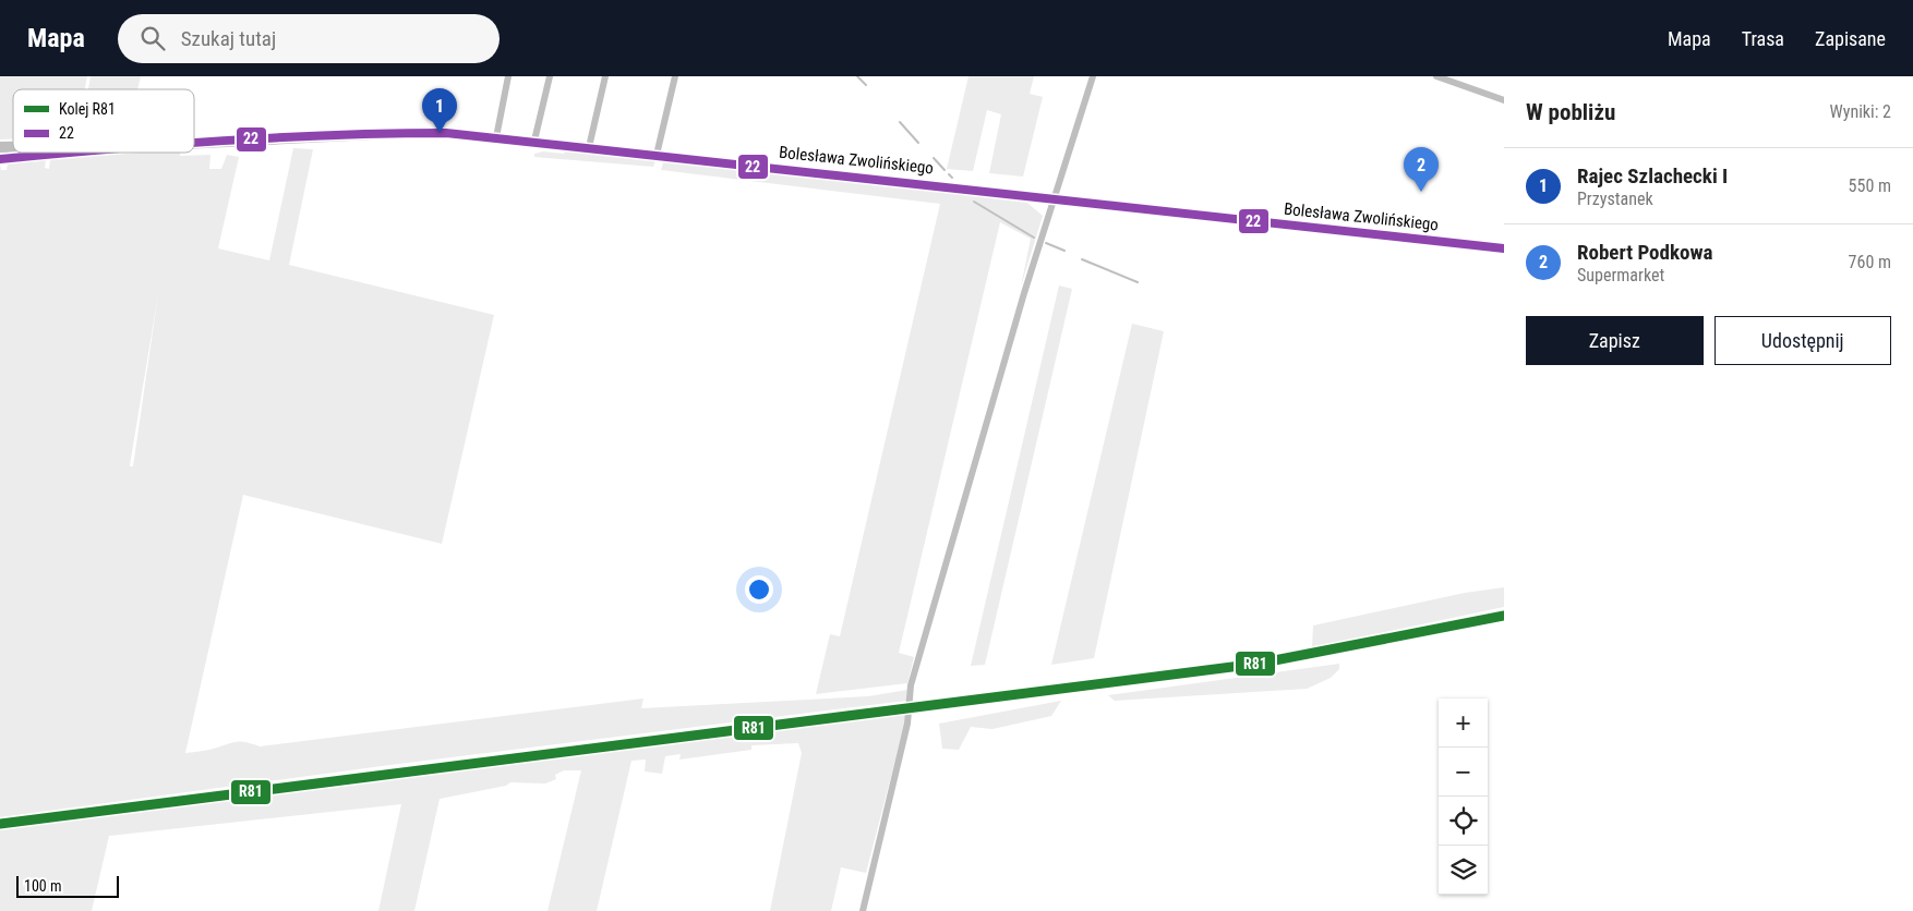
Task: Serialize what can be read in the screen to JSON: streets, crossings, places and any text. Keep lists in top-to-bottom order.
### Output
{
  "streets": {
    "main road": ["Bolesława Zwolińskiego"]
  },
  "lines": ["transit line 22", "rail line R81"],
  "legend": ["Kolej R81", "22"],
  "scale_bar": "100 m",
  "page": {
    "header": "Mapa",
    "search": "Szukaj tutaj",
    "nav": ["Mapa", "Trasa", "Zapisane"],
    "heading": ["W pobliżu", "Wyniki: 2"],
    "pins": ["1", "2"],
    "list": [
      {
        "mark": "1",
        "name": "Rajec Szlachecki I",
        "note": "Przystanek",
        "value": "550 m"
      },
      {
        "mark": "2",
        "name": "Robert Podkowa",
        "note": "Supermarket",
        "value": "760 m"
      }
    ],
    "buttons": ["Zapisz", "Udostępnij"],
    "map_buttons": ["+", "−"],
    "scale": "100 m"
  }
}
